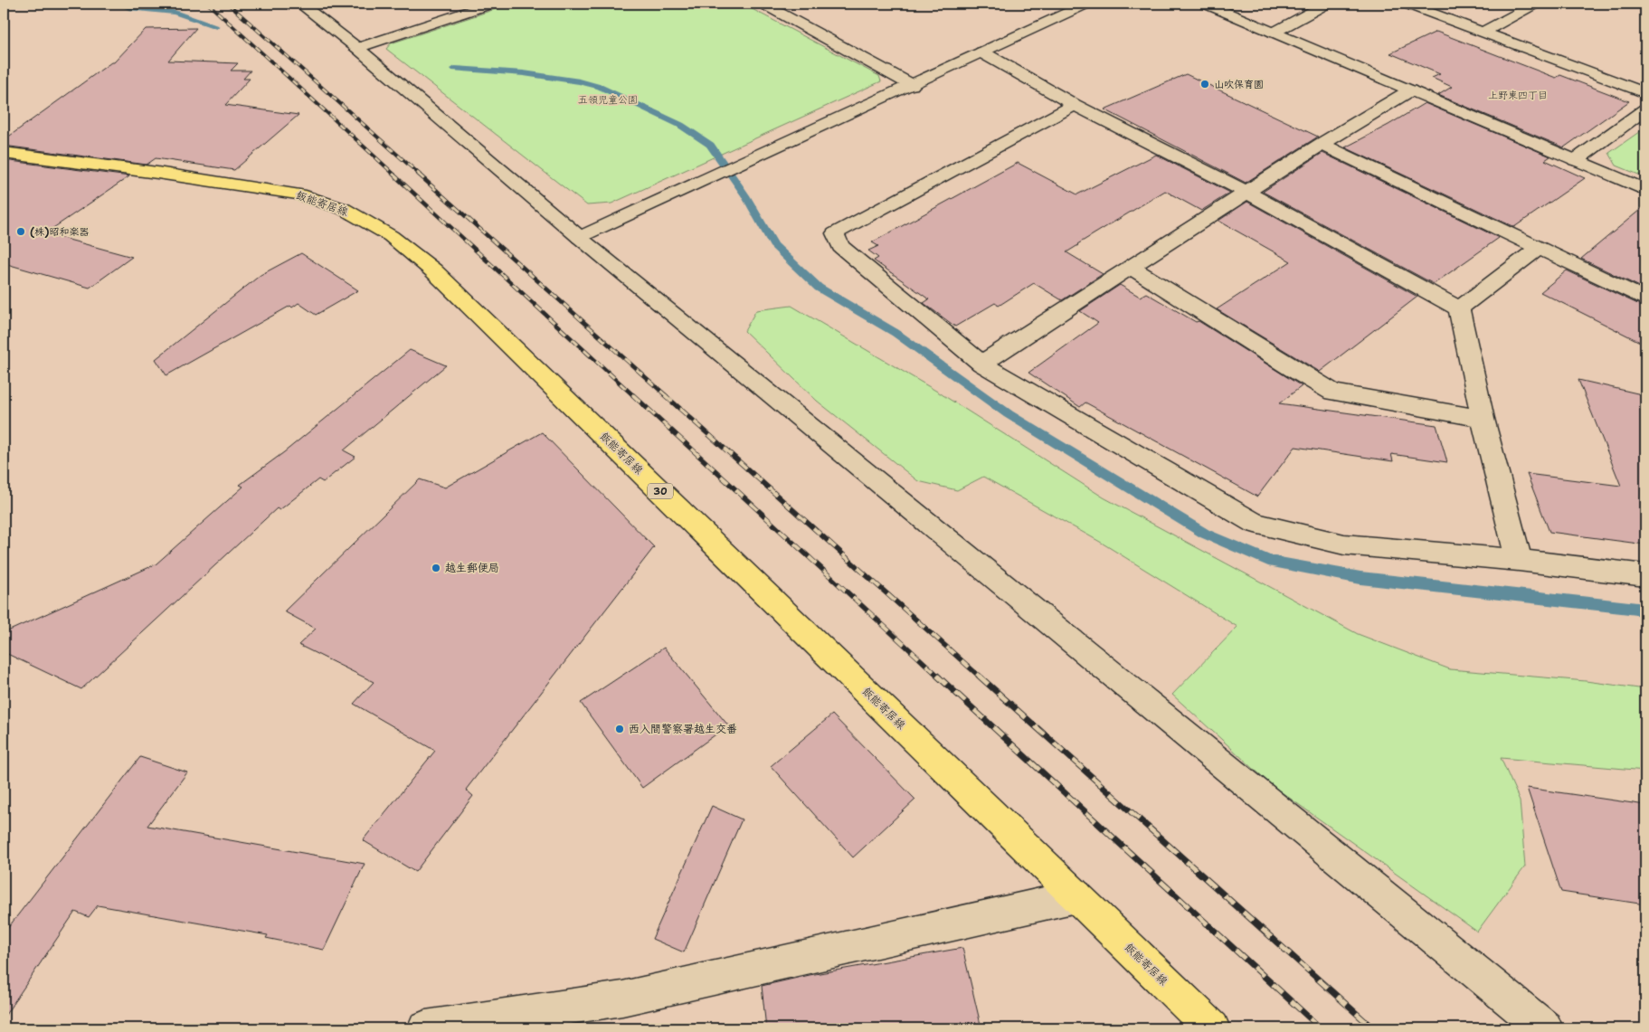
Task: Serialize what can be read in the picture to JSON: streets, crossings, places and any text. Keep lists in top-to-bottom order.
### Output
{
  "streets": {
    "main road": ["飯能寄居線", "30"]
  },
  "districts": ["上野東四丁目"],
  "parks": ["五領児童公園"],
  "places": [
    "山吹保育園",
    "(株)昭和楽器",
    "越生郵便局",
    "西入間警察署越生交番"
  ]
}
